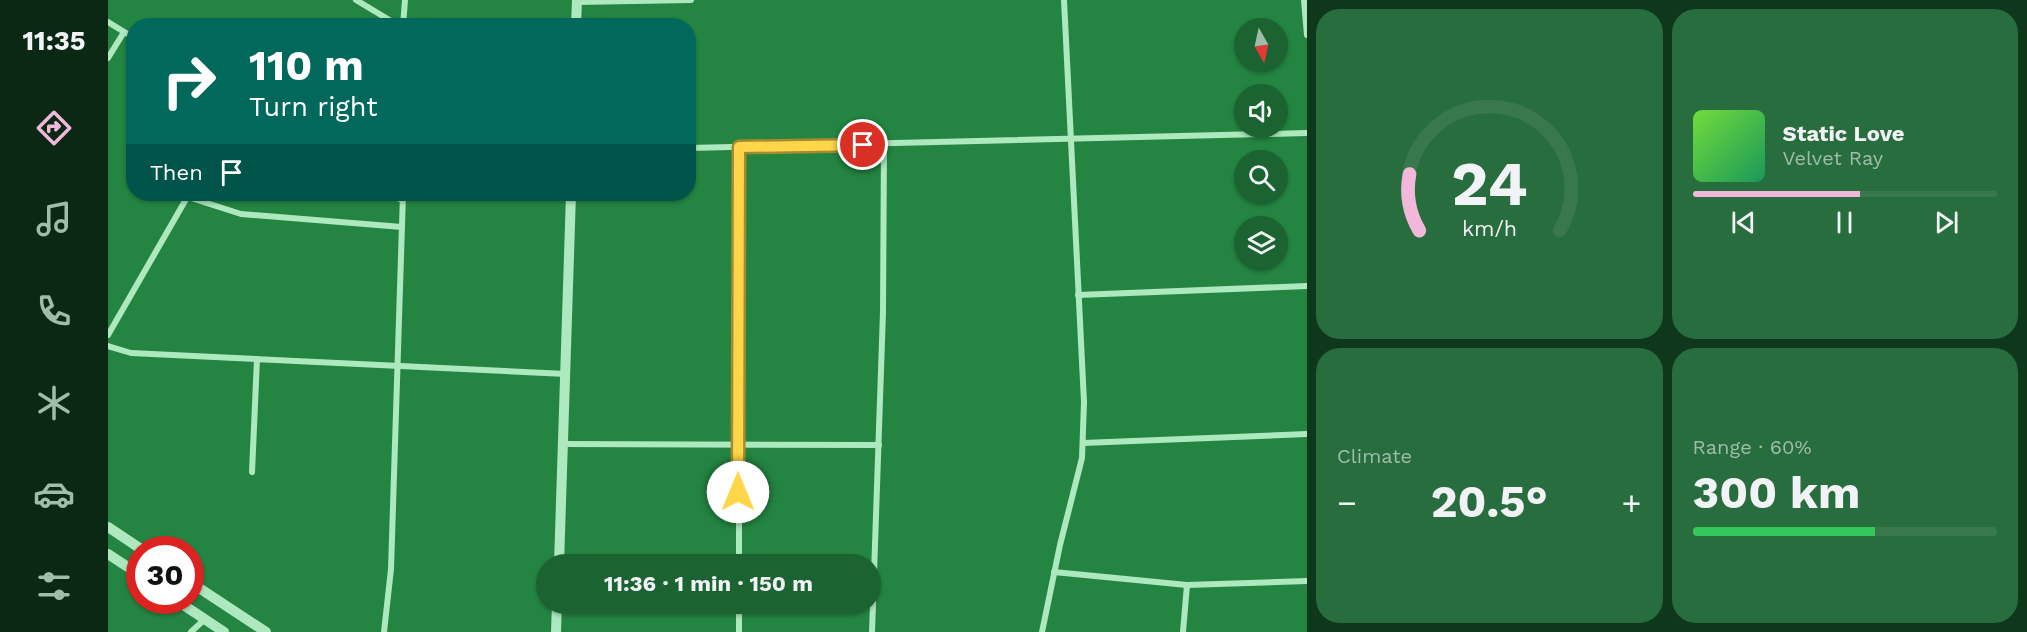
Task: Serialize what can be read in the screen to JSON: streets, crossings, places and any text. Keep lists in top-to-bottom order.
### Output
{
  "north": "bottom",
  "page": {
    "tabs": "11:35",
    "turn": ["110 m", "Turn right"],
    "song": ["Static Love", "Velvet Ray"],
    "then": "Then",
    "tile": [
      "Climate",
      ["Range · 60%", "300 km"]
    ],
    "heat": ["−", "20.5°", "+"],
    "limit": "30",
    "trip": "11:36 · 1 min · 150 m",
    "gauge": ["24", "km/h"]
  }
}
